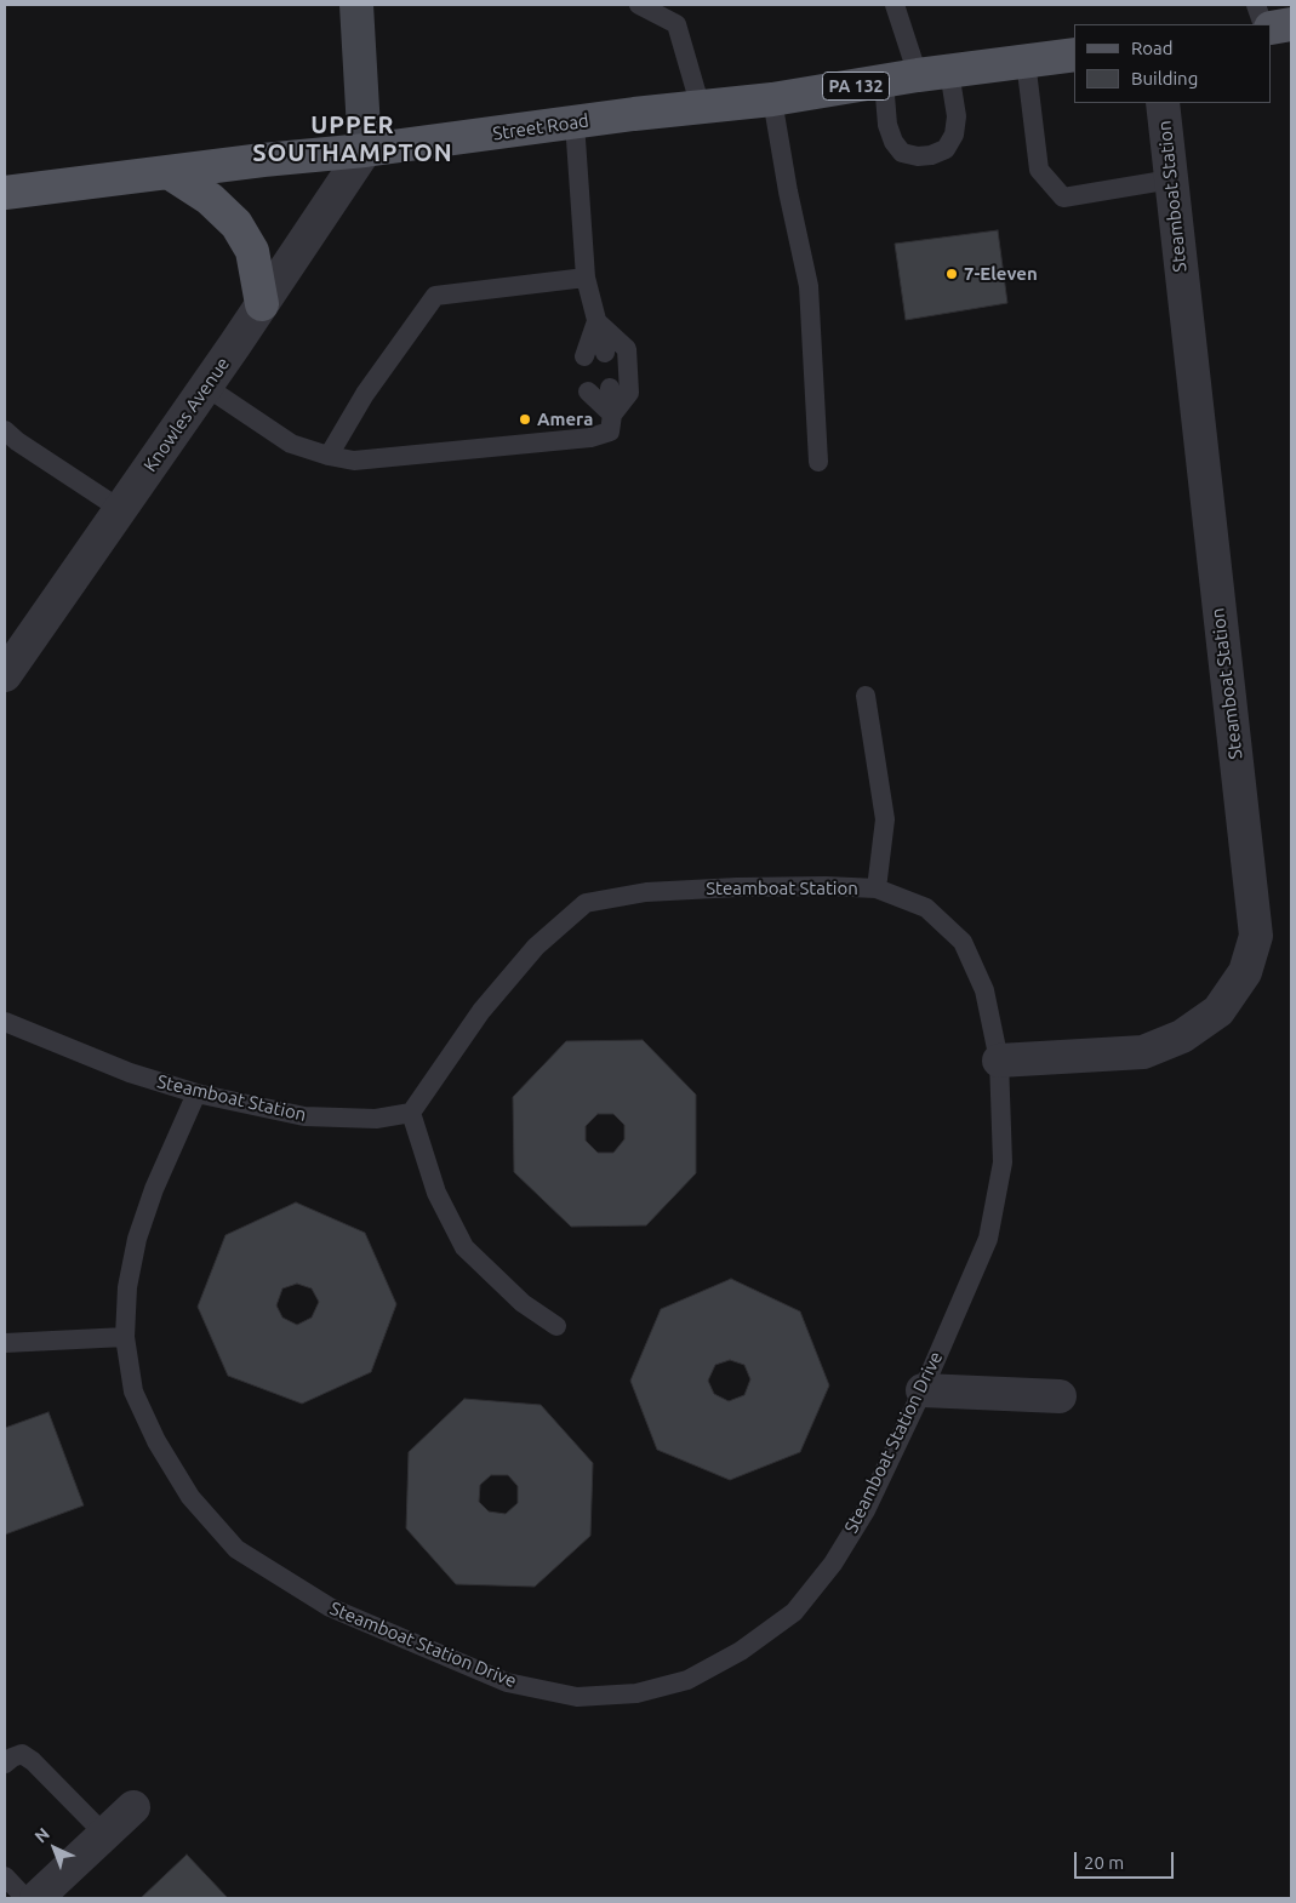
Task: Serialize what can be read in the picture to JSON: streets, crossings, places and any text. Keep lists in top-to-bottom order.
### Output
{
  "streets": {
    "main road": ["PA 132", "Street Road"],
    "street": ["Steamboat Station", "Knowles Avenue"],
    "lane": ["Steamboat Station Drive"]
  },
  "crossings": [
    ["Street Road", "Knowles Avenue"],
    ["Steamboat Station", "Steamboat Station Drive"]
  ],
  "districts": ["UPPER SOUTHAMPTON"],
  "places": ["7-Eleven", "Amera"],
  "legend": ["Road", "Building"],
  "scale_bar": "20 m",
  "north": "top left"
}
